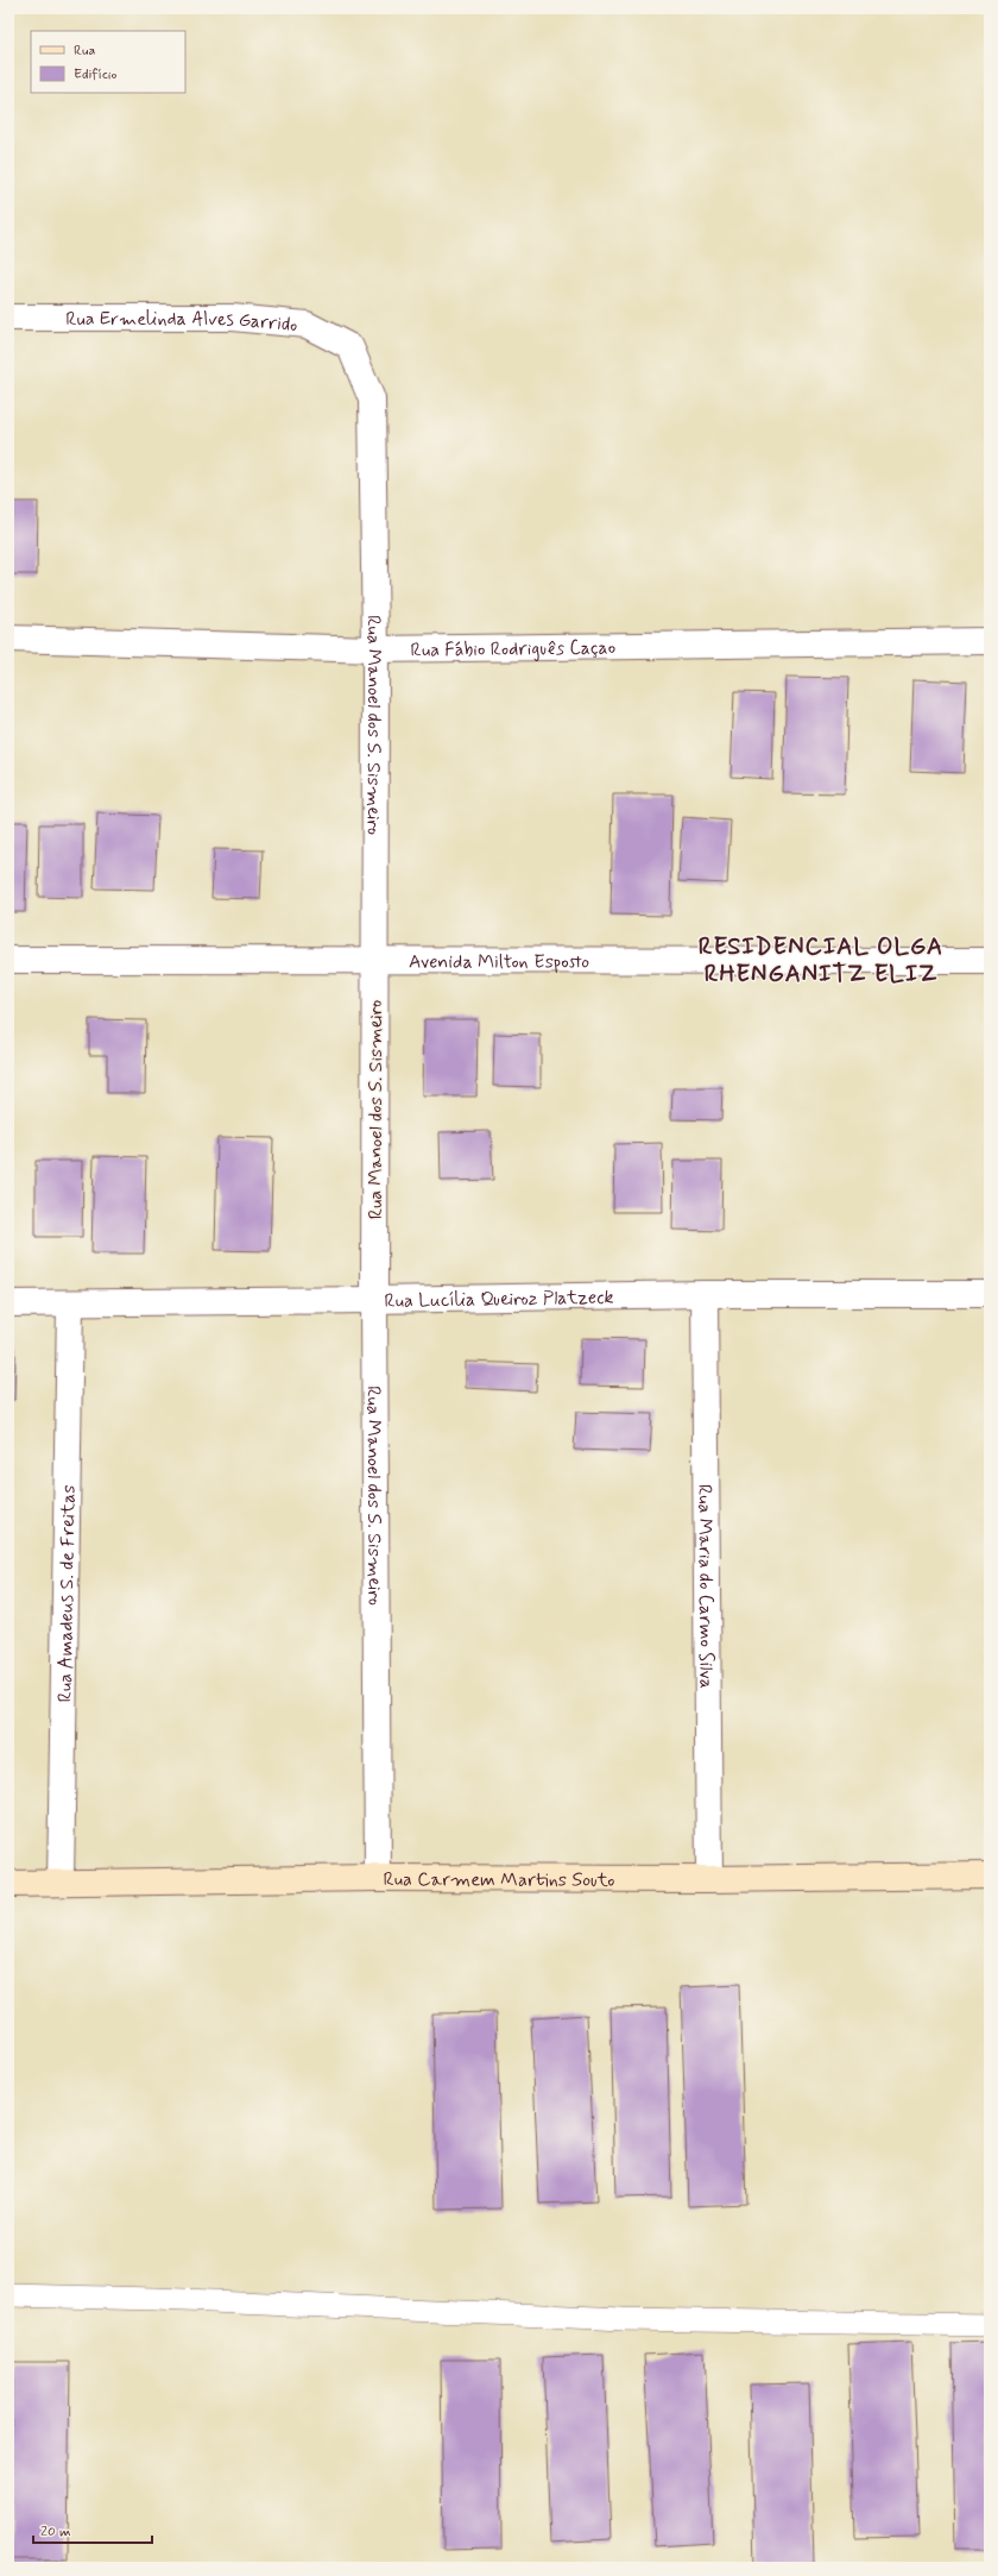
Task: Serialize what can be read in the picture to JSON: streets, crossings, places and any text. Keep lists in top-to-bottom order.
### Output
{
  "streets": {
    "street": [
      "Rua Ermelinda Alves Garrido",
      "Rua Fábio Rodriguês Caçao",
      "Rua Manoel dos S. Sismeiro",
      "Avenida Milton Esposto",
      "Rua Lucília Queiroz Platzeck",
      "Rua Maria do Carmo Silva",
      "Rua Amadeus S. de Freitas",
      "Rua Carmem Martins Souto"
    ]
  },
  "crossings": [
    ["Rua Ermelinda Alves Garrido", "Rua Manoel dos S. Sismeiro"],
    ["Rua Fábio Rodriguês Caçao", "Rua Manoel dos S. Sismeiro"],
    ["Rua Manoel dos S. Sismeiro", "Avenida Milton Esposto"],
    ["Rua Manoel dos S. Sismeiro", "Rua Lucília Queiroz Platzeck"],
    ["Rua Manoel dos S. Sismeiro", "Rua Carmem Martins Souto"],
    ["Rua Lucília Queiroz Platzeck", "Rua Maria do Carmo Silva"],
    ["Rua Lucília Queiroz Platzeck", "Rua Amadeus S. de Freitas"],
    ["Rua Maria do Carmo Silva", "Rua Carmem Martins Souto"],
    ["Rua Amadeus S. de Freitas", "Rua Carmem Martins Souto"]
  ],
  "districts": ["RESIDENCIAL OLGA RHENGANITZ ELIZ"],
  "legend": ["Rua", "Edifício"],
  "scale_bar": "20 m"
}
